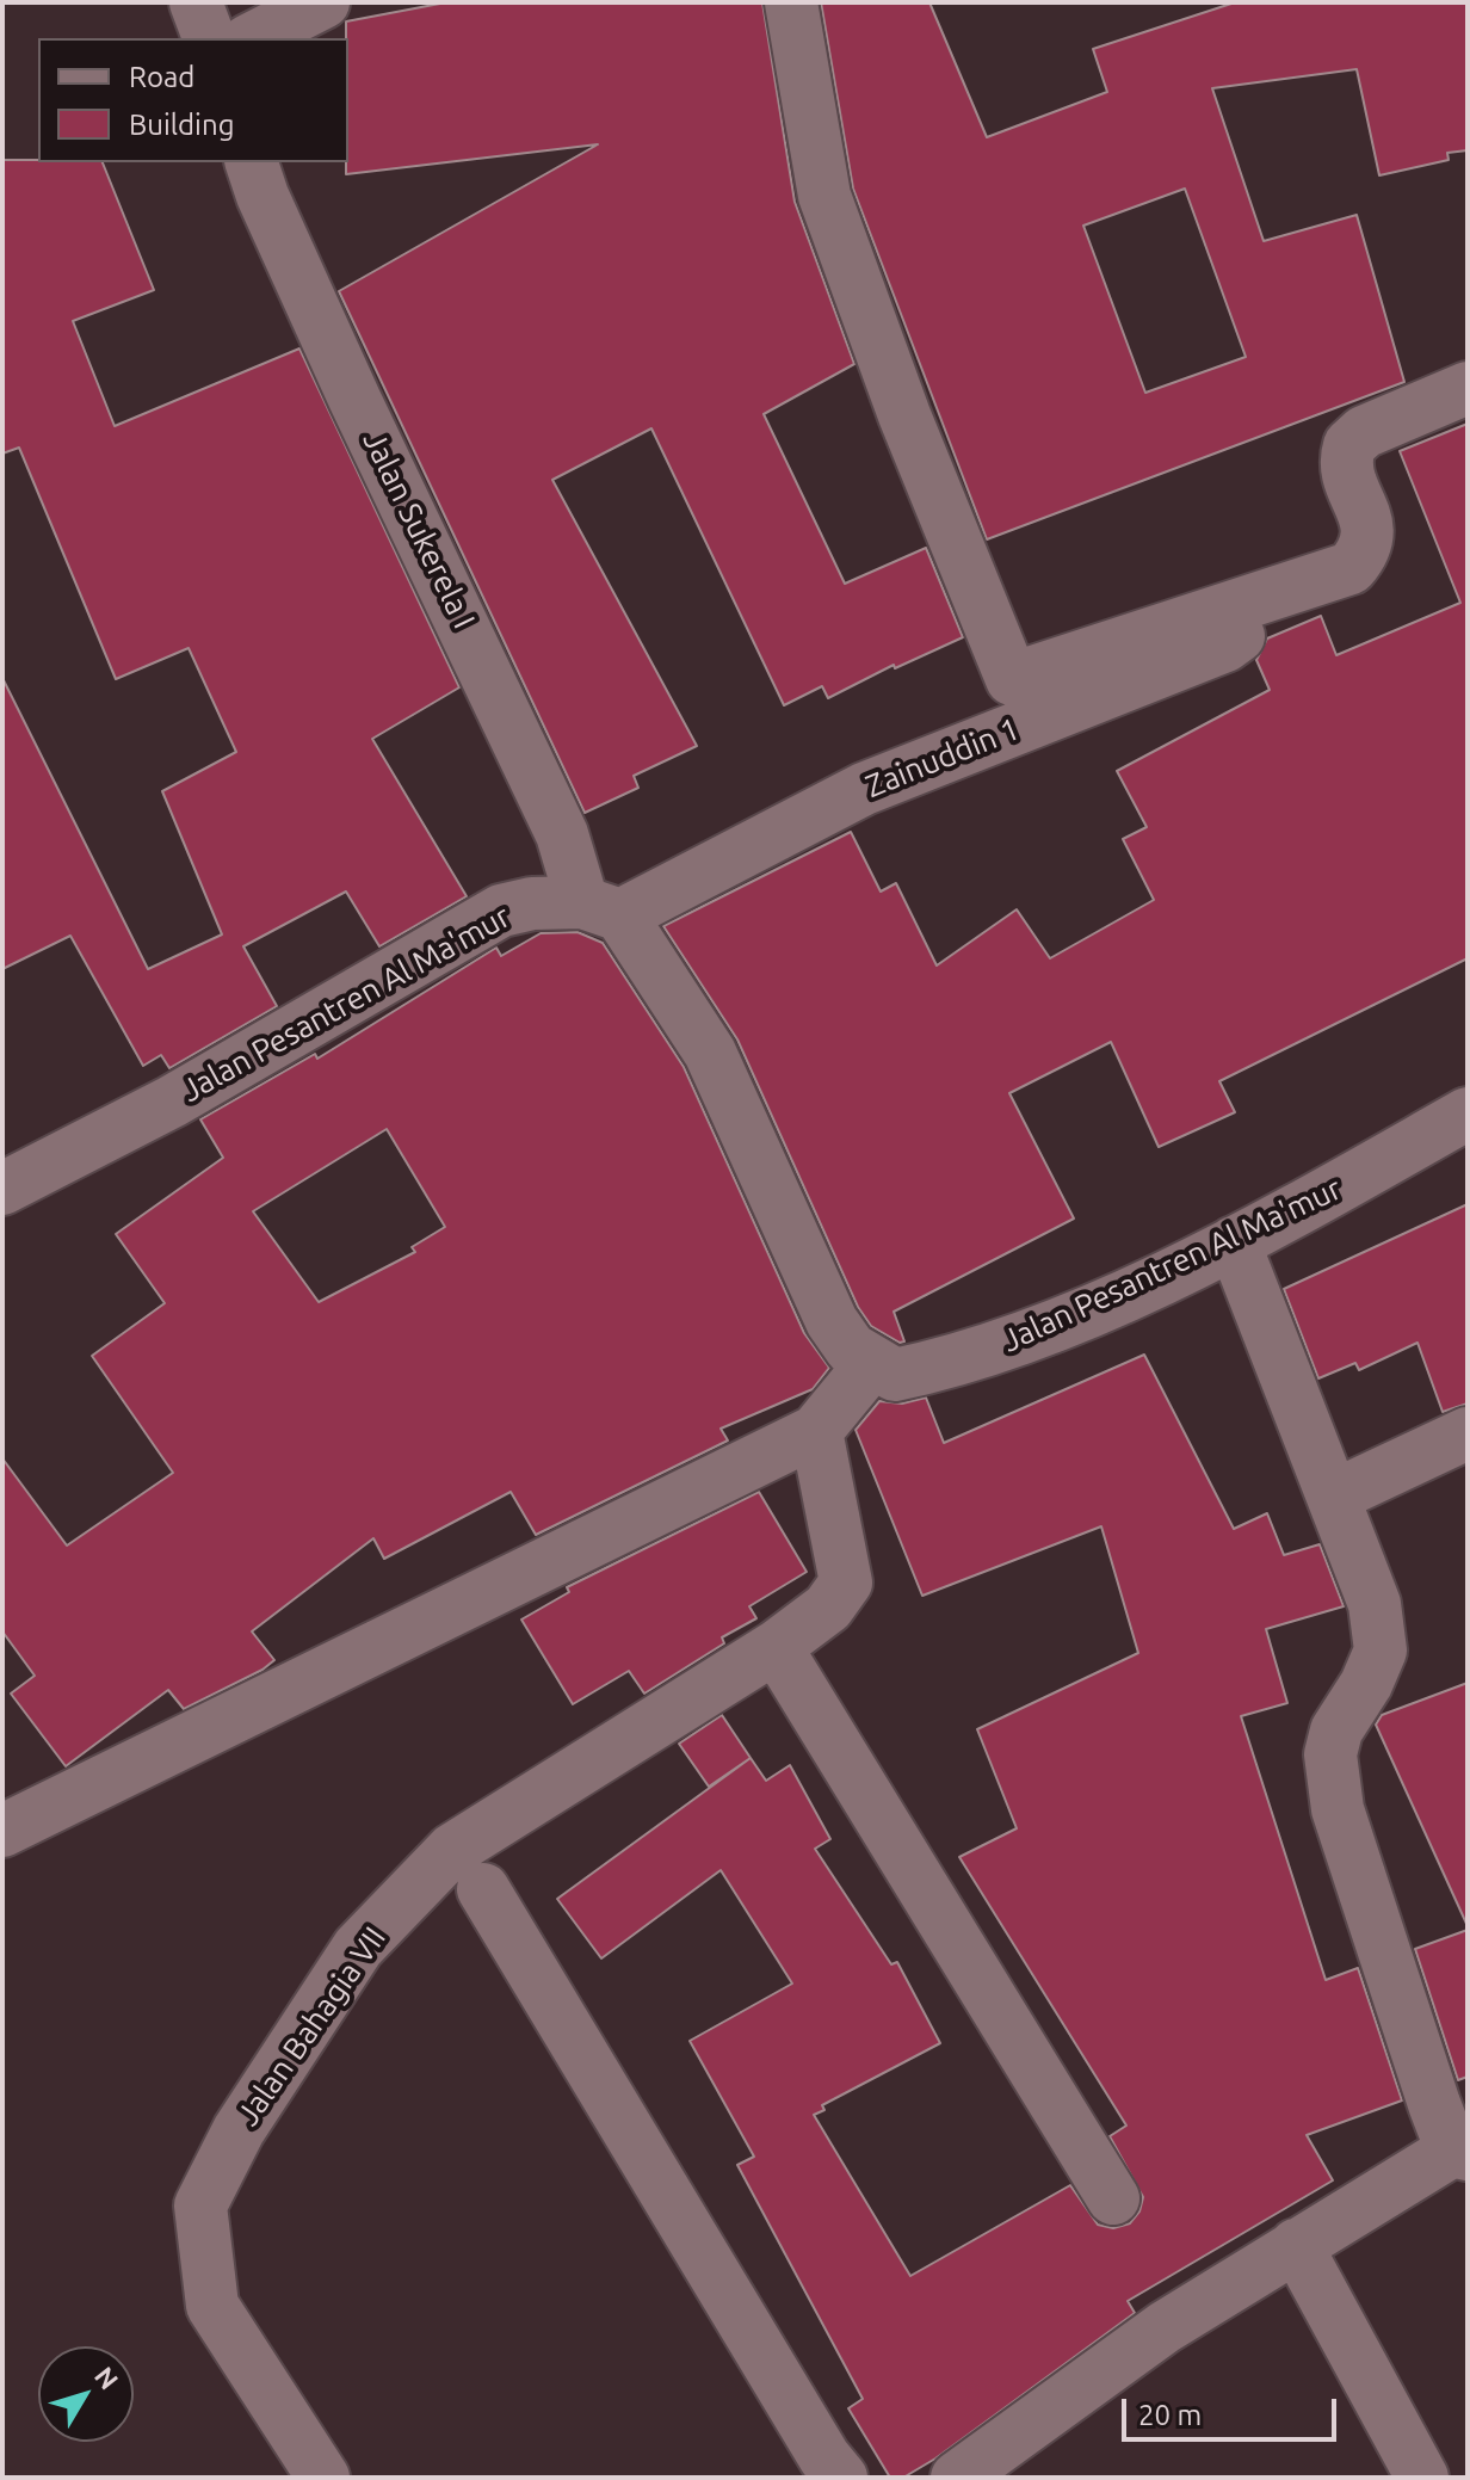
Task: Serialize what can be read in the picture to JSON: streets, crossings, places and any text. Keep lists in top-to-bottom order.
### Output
{
  "streets": {
    "street": [
      "Jalan Sukerela I",
      "Zainuddin 1",
      "Jalan Pesantren Al Ma'mur",
      "Jalan Bahagia VII"
    ]
  },
  "crossings": [
    ["Jalan Sukerela I", "Zainuddin 1"],
    ["Jalan Sukerela I", "Jalan Pesantren Al Ma'mur"],
    ["Zainuddin 1", "Jalan Pesantren Al Ma'mur"]
  ],
  "legend": ["Road", "Building"],
  "scale_bar": "20 m",
  "north": "top right"
}
